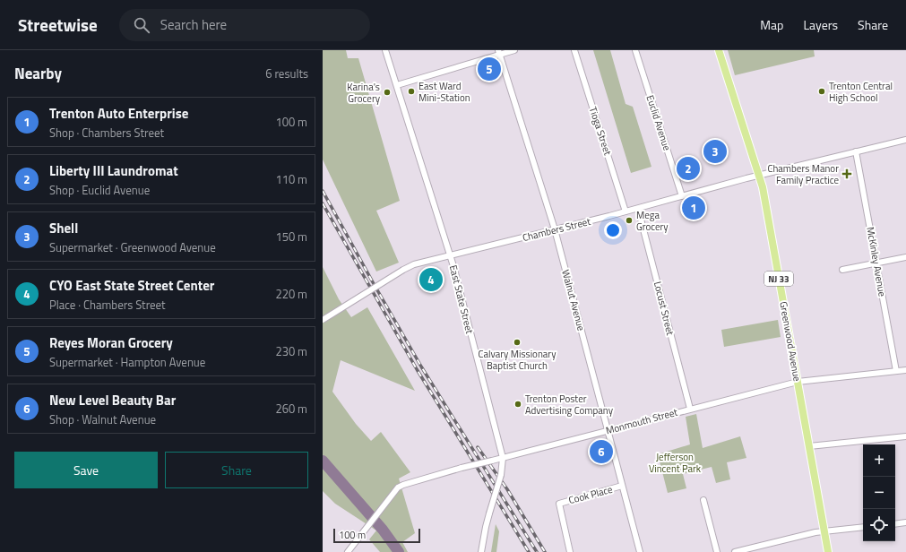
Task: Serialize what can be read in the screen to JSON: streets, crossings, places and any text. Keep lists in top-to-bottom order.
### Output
{
  "streets": {
    "main road": ["NJ 33", "Greenwood Avenue"],
    "street": [
      "Euclid Avenue",
      "Tioga Street",
      "Chambers Street",
      "McKinley Avenue",
      "East State Street",
      "Walnut Avenue",
      "Locust Street",
      "Monmouth Street",
      "Cook Place"
    ]
  },
  "crossings": [
    ["Euclid Avenue", "Chambers Street"],
    ["Tioga Street", "Chambers Street"],
    ["Chambers Street", "McKinley Avenue"],
    ["Chambers Street", "East State Street"],
    ["Chambers Street", "Walnut Avenue"],
    ["Chambers Street", "Locust Street"],
    ["Chambers Street", "Greenwood Avenue"],
    ["McKinley Avenue", "Monmouth Street"],
    ["East State Street", "Monmouth Street"],
    ["Walnut Avenue", "Monmouth Street"],
    ["Walnut Avenue", "Cook Place"],
    ["Locust Street", "Monmouth Street"],
    ["Greenwood Avenue", "Monmouth Street"]
  ],
  "parks": ["Jefferson Vincent Park"],
  "places": {
    "other": [
      "East Ward Mini-Station",
      "Trenton Central High School",
      "Karina's Grocery",
      "Mega Grocery",
      "Calvary Missionary Baptist Church",
      "Trenton Poster Advertising Company"
    ],
    "health": ["Chambers Manor Family Practice"]
  },
  "scale_bar": "100 m",
  "page": {
    "header": "Streetwise",
    "search": "Search here",
    "nav": ["Map", "Layers", "Share"],
    "heading": ["Nearby", "6 results"],
    "pins": [
      "5",
      "3",
      "2",
      "1",
      "4",
      "6"
    ],
    "list": [
      {
        "mark": "1",
        "name": "Trenton Auto Enterprise",
        "note": "Shop · Chambers Street",
        "value": "100 m"
      },
      {
        "mark": "2",
        "name": "Liberty III Laundromat",
        "note": "Shop · Euclid Avenue",
        "value": "110 m"
      },
      {
        "mark": "3",
        "name": "Shell",
        "note": "Supermarket · Greenwood Avenue",
        "value": "150 m"
      },
      {
        "mark": "4",
        "name": "CYO East State Street Center",
        "note": "Place · Chambers Street",
        "value": "220 m"
      },
      {
        "mark": "5",
        "name": "Reyes Moran Grocery",
        "note": "Supermarket · Hampton Avenue",
        "value": "230 m"
      },
      {
        "mark": "6",
        "name": "New Level Beauty Bar",
        "note": "Shop · Walnut Avenue",
        "value": "260 m"
      }
    ],
    "buttons": ["Save", "Share"],
    "map_buttons": ["+", "−"],
    "scale": "100 m"
  }
}
